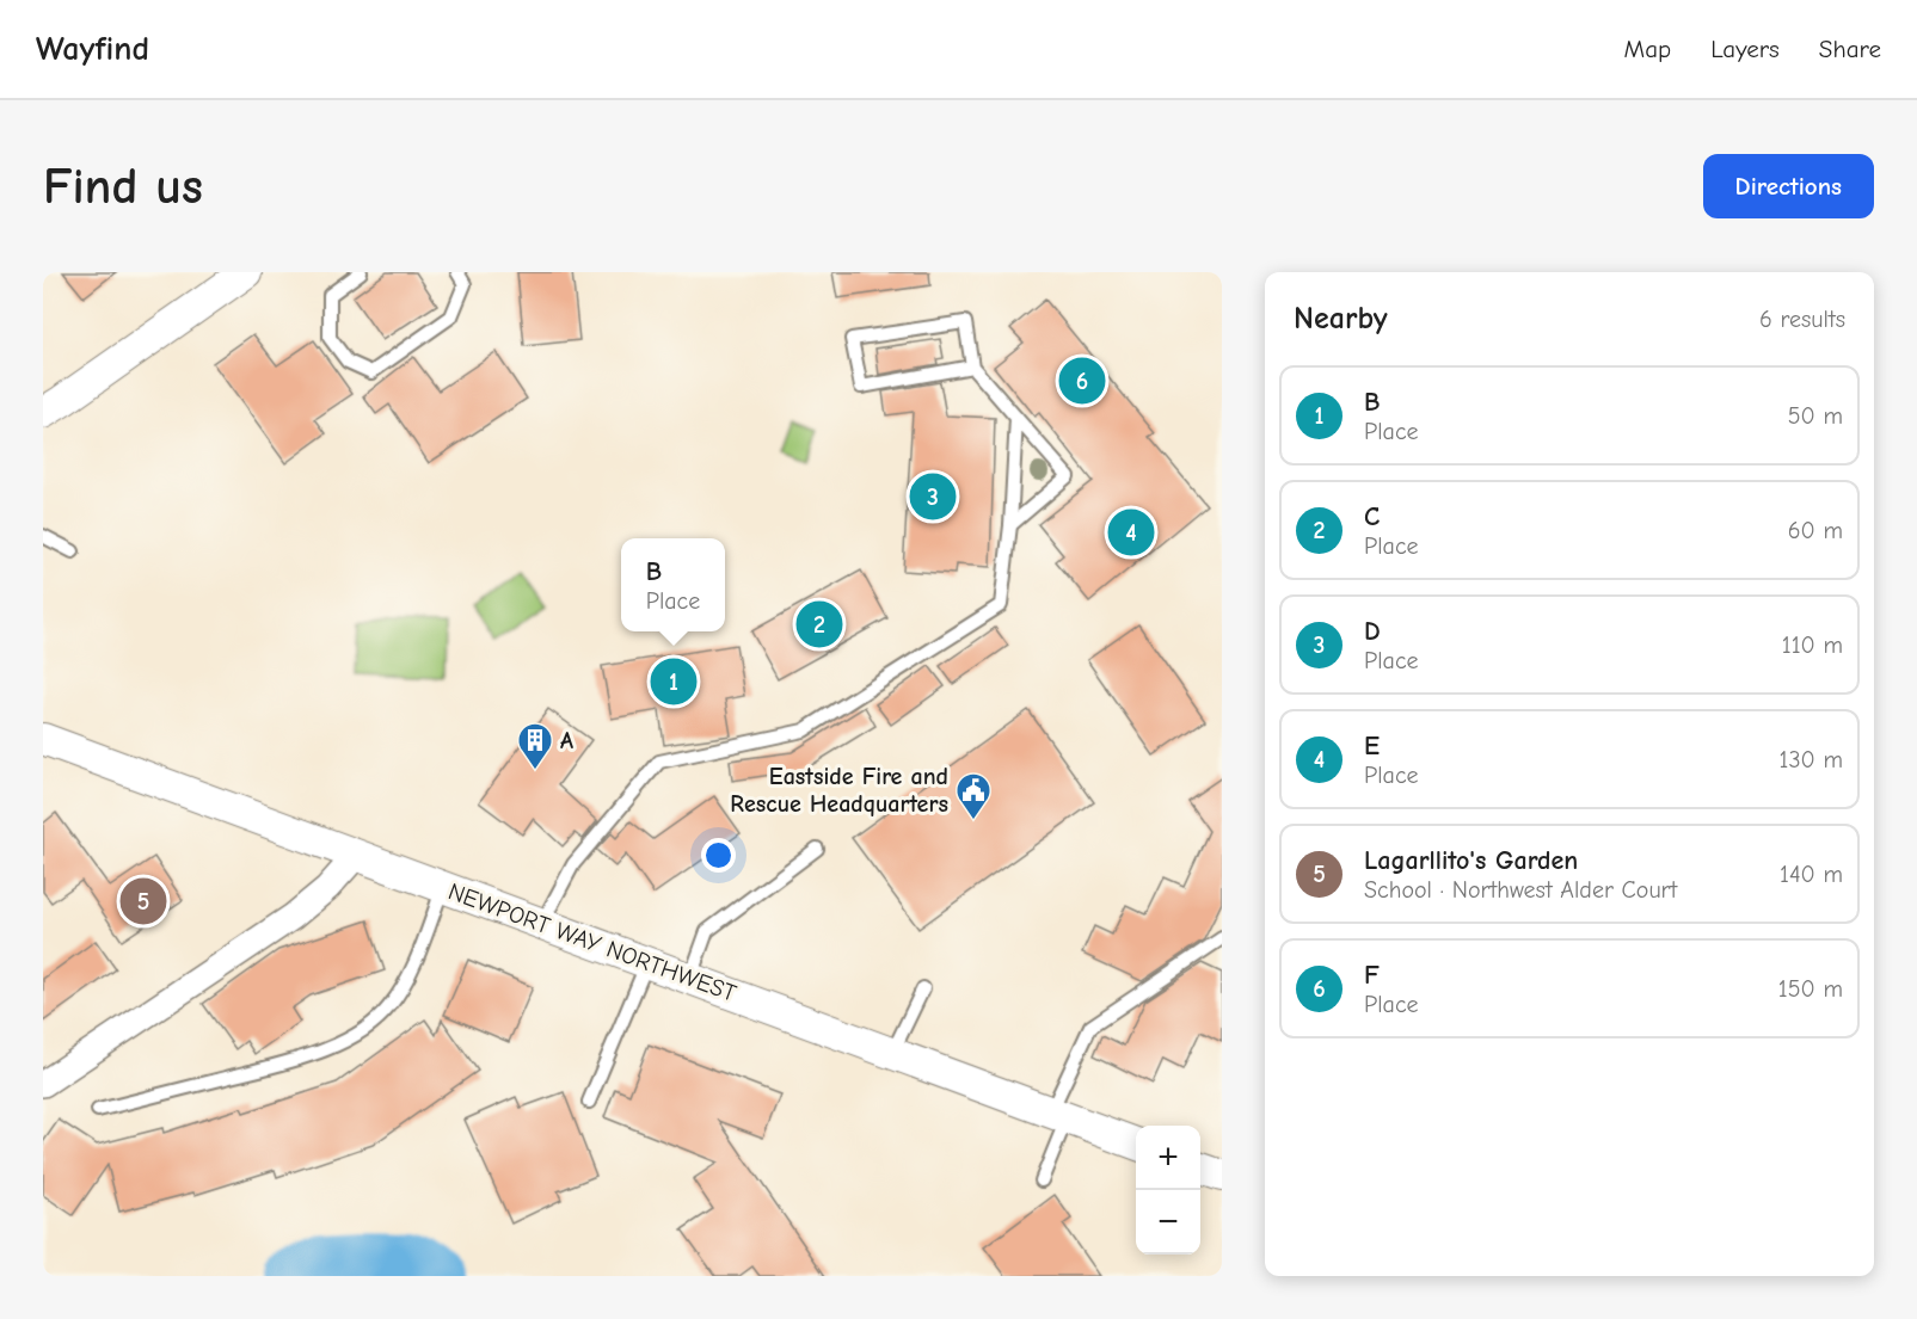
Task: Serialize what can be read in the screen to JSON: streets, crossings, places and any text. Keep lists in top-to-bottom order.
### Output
{
  "streets": {
    "street": ["NEWPORT WAY NORTHWEST"]
  },
  "places": {
    "building": ["A"],
    "public building": ["Eastside Fire and Rescue Headquarters"]
  },
  "page": {
    "header": "Wayfind",
    "nav": ["Map", "Layers", "Share"],
    "buttons": "Directions",
    "title": "Find us",
    "heading": ["Nearby", "6 results"],
    "pins": [
      "6",
      "3",
      "4",
      "2",
      "1",
      "5"
    ],
    "list": [
      {
        "mark": "1",
        "name": "B",
        "note": "Place",
        "value": "50 m"
      },
      {
        "mark": "2",
        "name": "C",
        "note": "Place",
        "value": "60 m"
      },
      {
        "mark": "3",
        "name": "D",
        "note": "Place",
        "value": "110 m"
      },
      {
        "mark": "4",
        "name": "E",
        "note": "Place",
        "value": "130 m"
      },
      {
        "mark": "5",
        "name": "Lagarllito's Garden",
        "note": "School · Northwest Alder Court",
        "value": "140 m"
      },
      {
        "mark": "6",
        "name": "F",
        "note": "Place",
        "value": "150 m"
      }
    ],
    "popup": ["B", "Place"],
    "map_buttons": ["+", "−"]
  }
}
